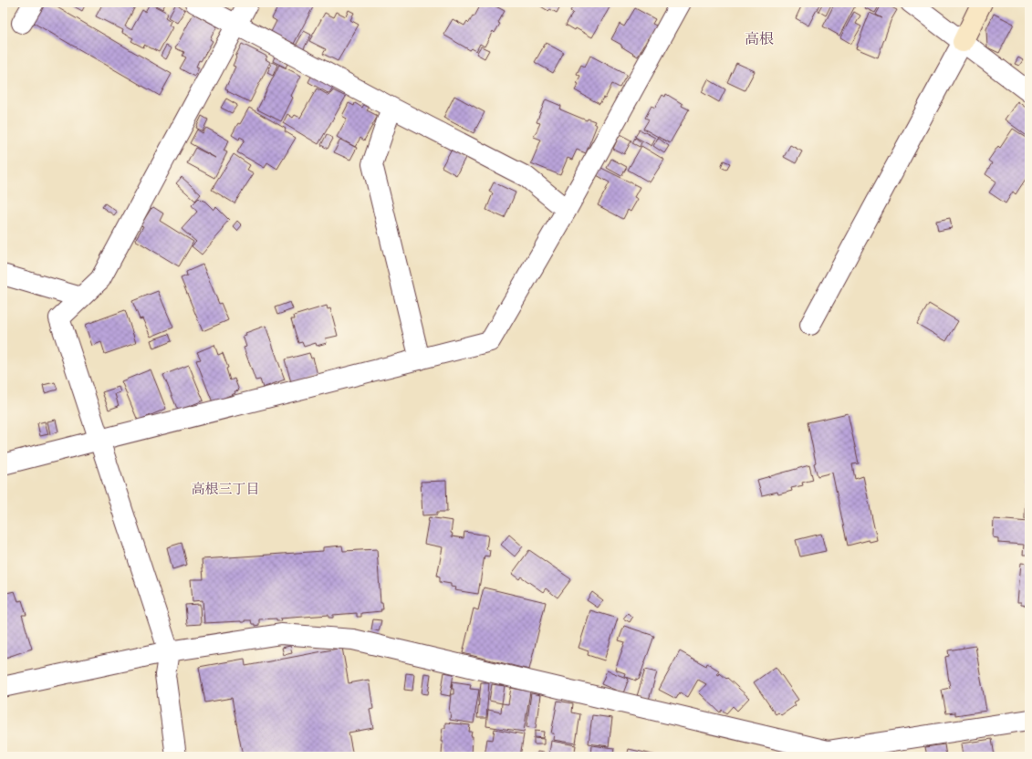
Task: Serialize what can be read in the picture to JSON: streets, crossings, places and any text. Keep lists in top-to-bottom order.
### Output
{
  "districts": ["高根", "高根三丁目"]
}
